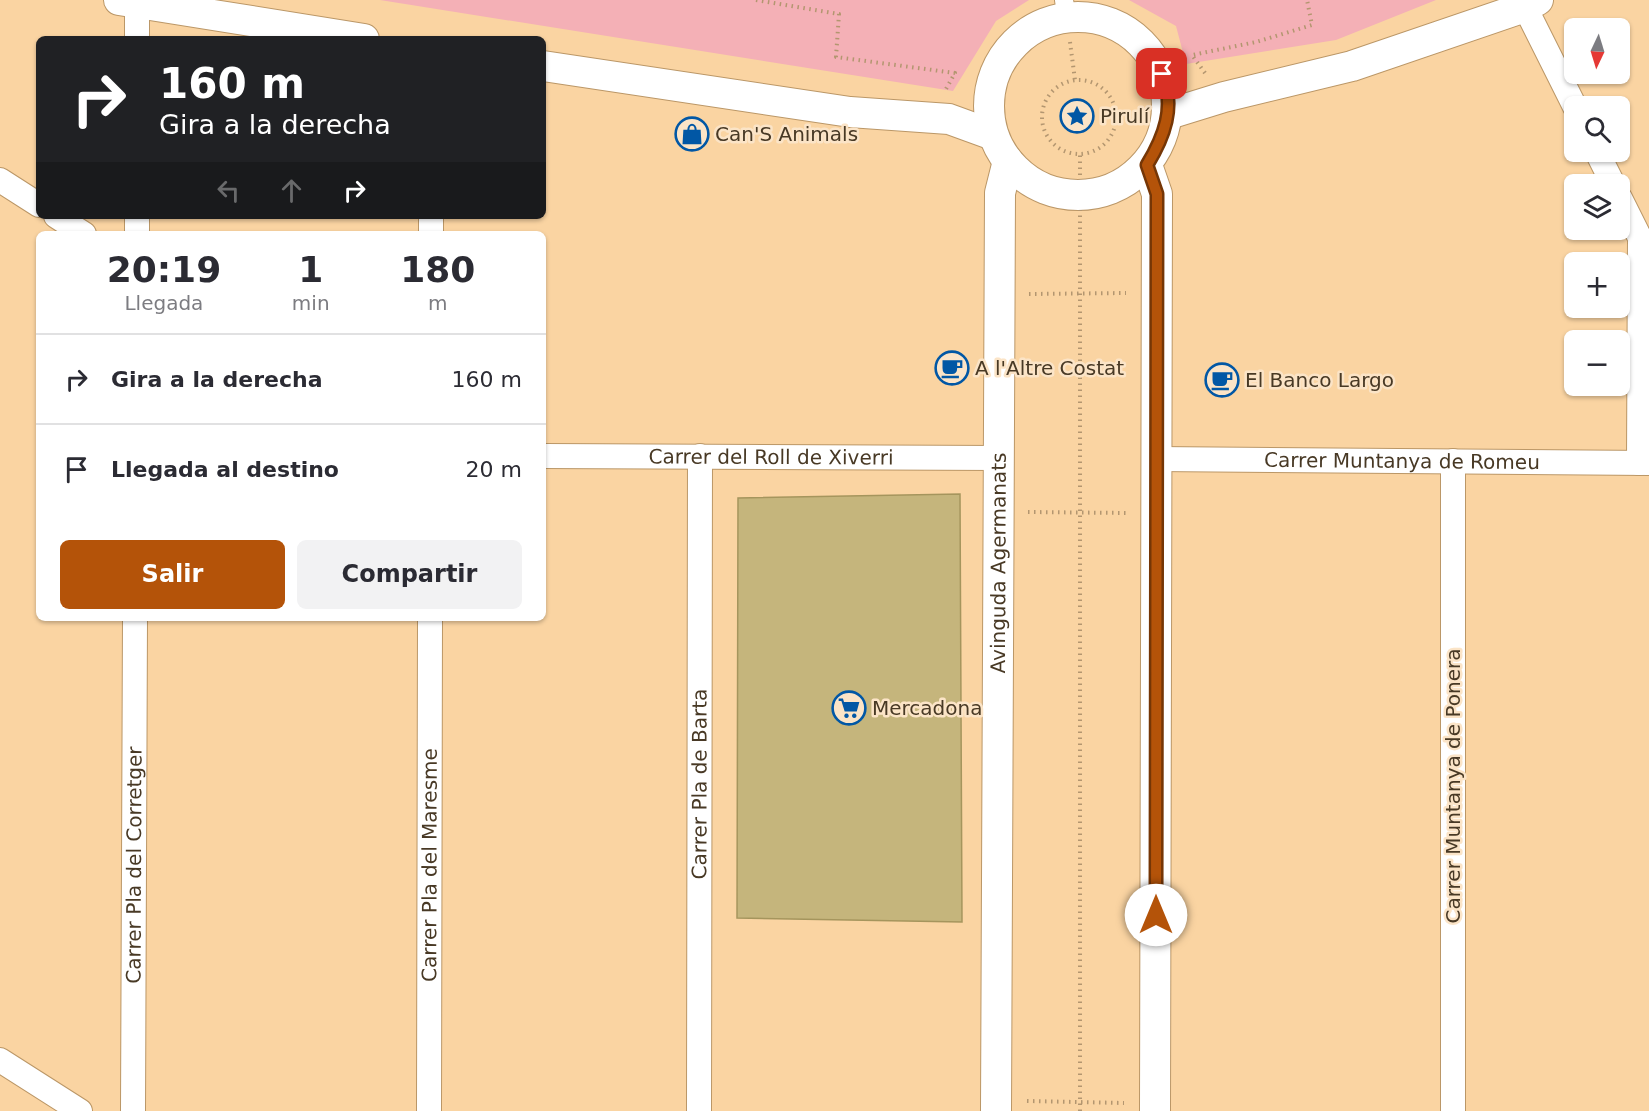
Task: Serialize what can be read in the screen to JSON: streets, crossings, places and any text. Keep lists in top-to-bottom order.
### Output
{
  "streets": {
    "street": [
      "Carrer del Roll de Xiverri",
      "Carrer Muntanya de Romeu",
      "Avinguda Agermanats",
      "Carrer Pla de Barta",
      "Carrer Muntanya de Ponera",
      "Carrer Pla del Corretger",
      "Carrer Pla del Maresme"
    ]
  },
  "crossings": [
    ["Carrer del Roll de Xiverri", "Avinguda Agermanats"],
    ["Carrer del Roll de Xiverri", "Carrer Pla de Barta"],
    ["Carrer Muntanya de Romeu", "Carrer Muntanya de Ponera"]
  ],
  "places": {
    "place": ["Pirulí"],
    "shop": ["Can'S Animals"],
    "cafe": ["A l'Altre Costat", "El Banco Largo"],
    "supermarket": ["Mercadona"]
  },
  "north": "bottom",
  "page": {
    "map_buttons": ["+", "−"],
    "turn": ["160 m", "Gira a la derecha"],
    "eta": [
      "20:19",
      "Llegada",
      "1",
      "min",
      "180",
      "m"
    ],
    "list": [
      {
        "name": "Gira a la derecha",
        "value": "160 m"
      },
      {
        "name": "Llegada al destino",
        "value": "20 m"
      }
    ],
    "buttons": ["Salir", "Compartir"]
  }
}
